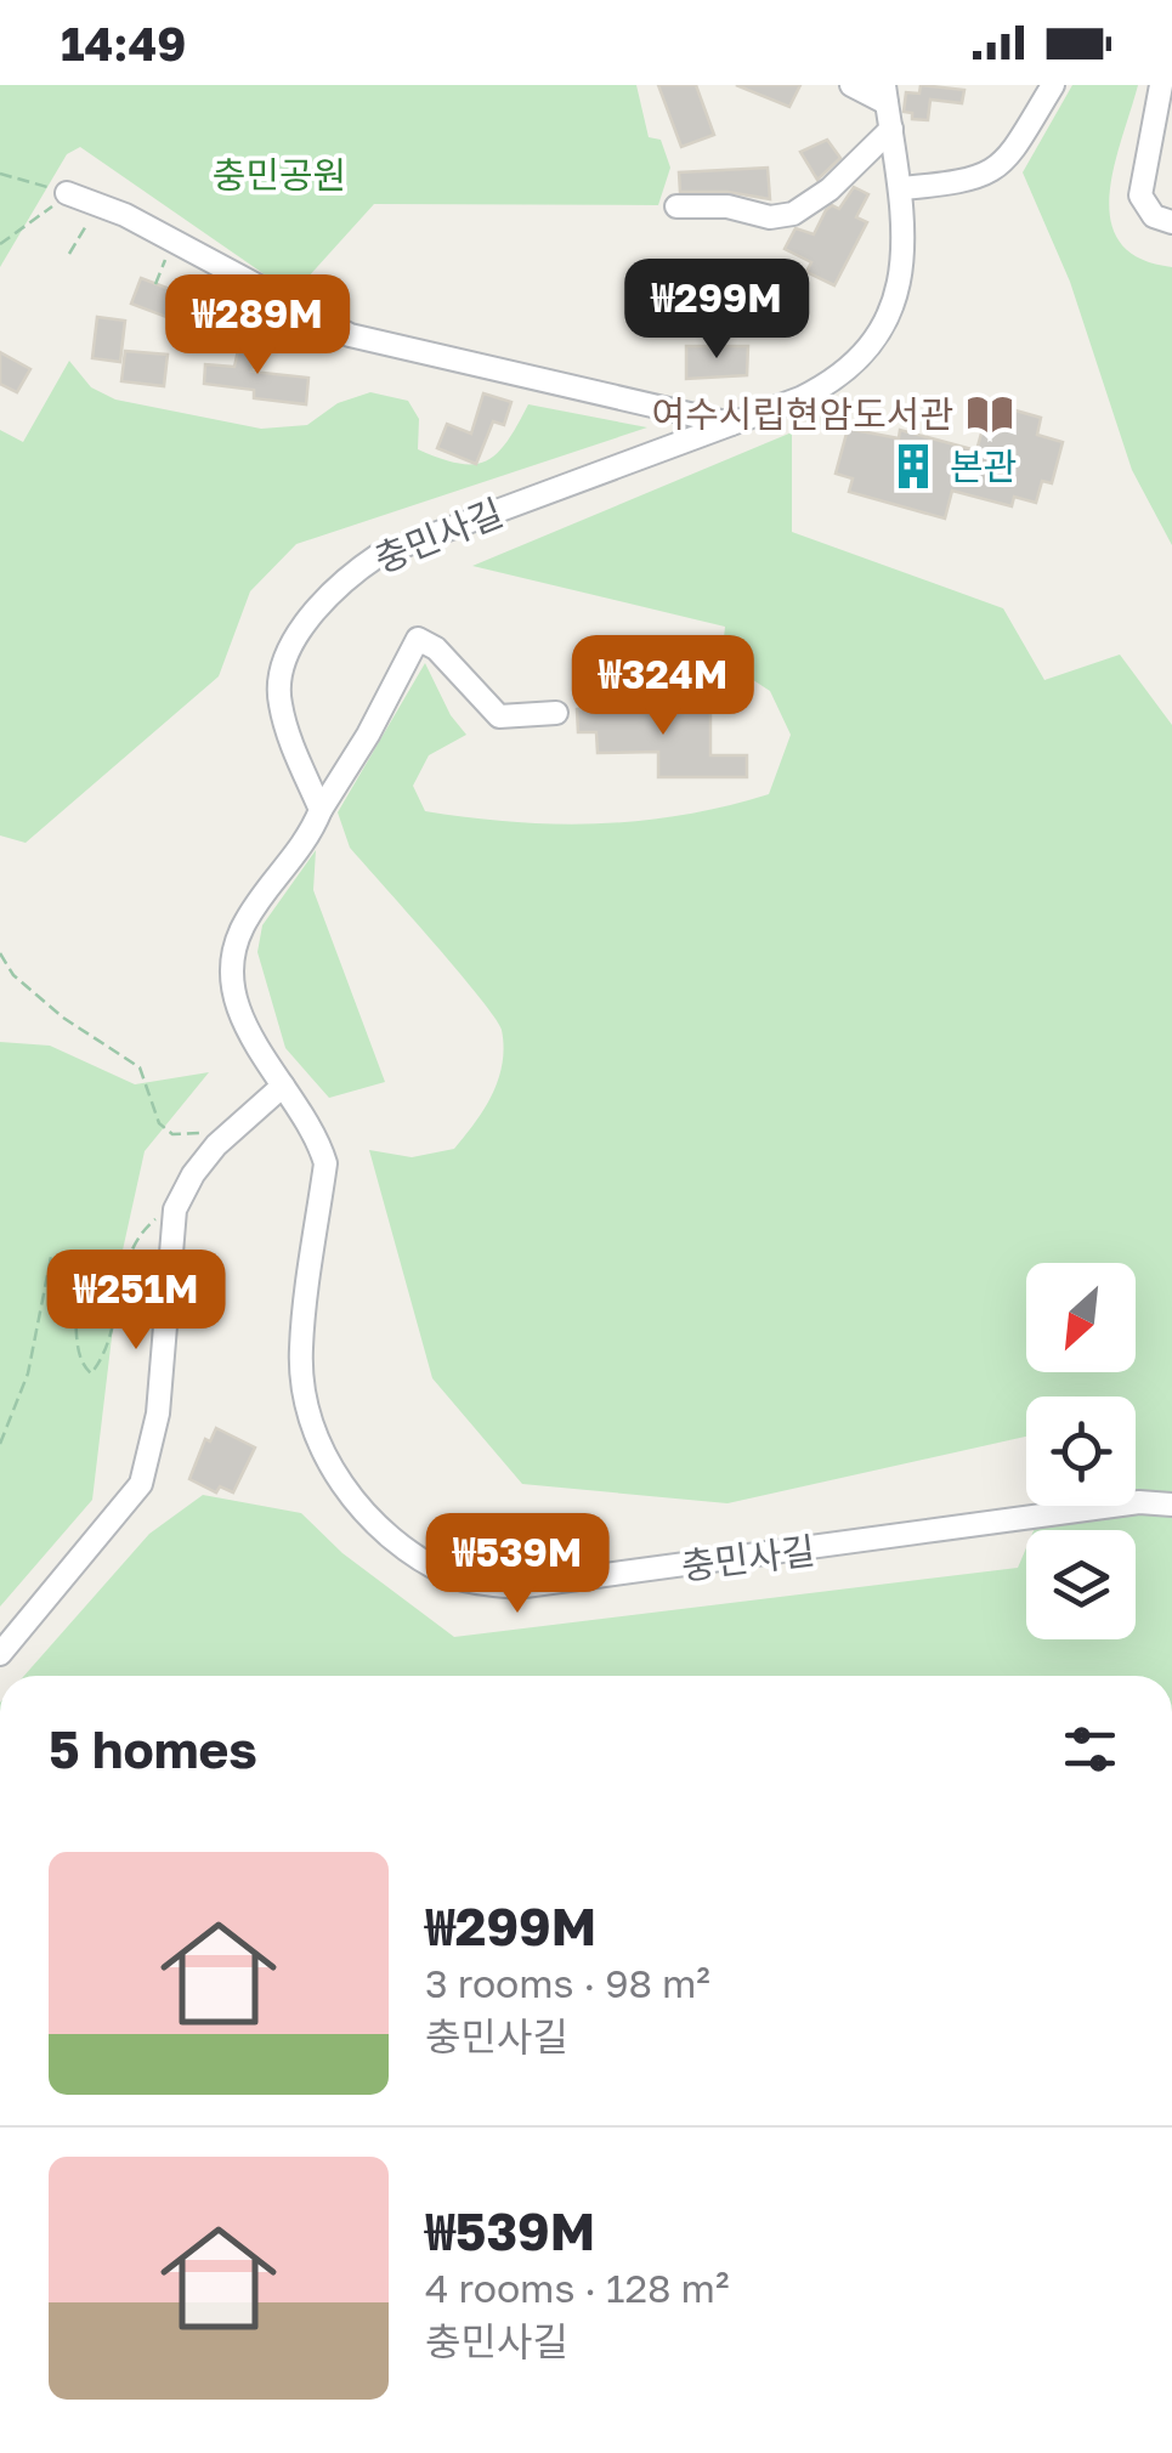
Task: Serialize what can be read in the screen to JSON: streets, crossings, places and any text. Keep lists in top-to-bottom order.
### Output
{
  "streets": {
    "street": ["충민사길"]
  },
  "parks": ["충민공원"],
  "places": {
    "library": ["여수시립현암도서관"],
    "building": ["본관"]
  },
  "north": "bottom left",
  "page": {
    "status": "14:49",
    "price": [
      "₩299M",
      "₩289M",
      "₩324M",
      "₩251M",
      "₩539M"
    ],
    "heading": "5 homes",
    "list": [
      {
        "name": "₩299M",
        "note": "3 rooms · 98 m² · 충민사길"
      },
      {
        "name": "₩539M",
        "note": "4 rooms · 128 m² · 충민사길"
      }
    ]
  }
}
